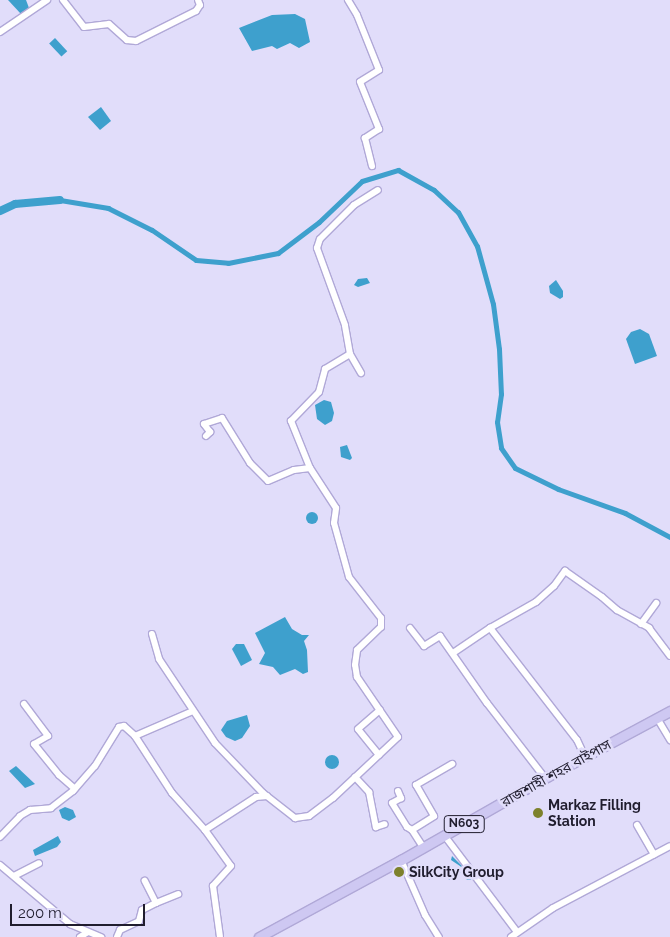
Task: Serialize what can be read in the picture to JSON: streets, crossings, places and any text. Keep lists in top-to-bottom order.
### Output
{
  "streets": {
    "highway": ["রাজশাহী শহর বাইপাস", "N603"]
  },
  "places": ["Markaz Filling Station", "SilkCity Group"],
  "scale_bar": "200 m"
}
